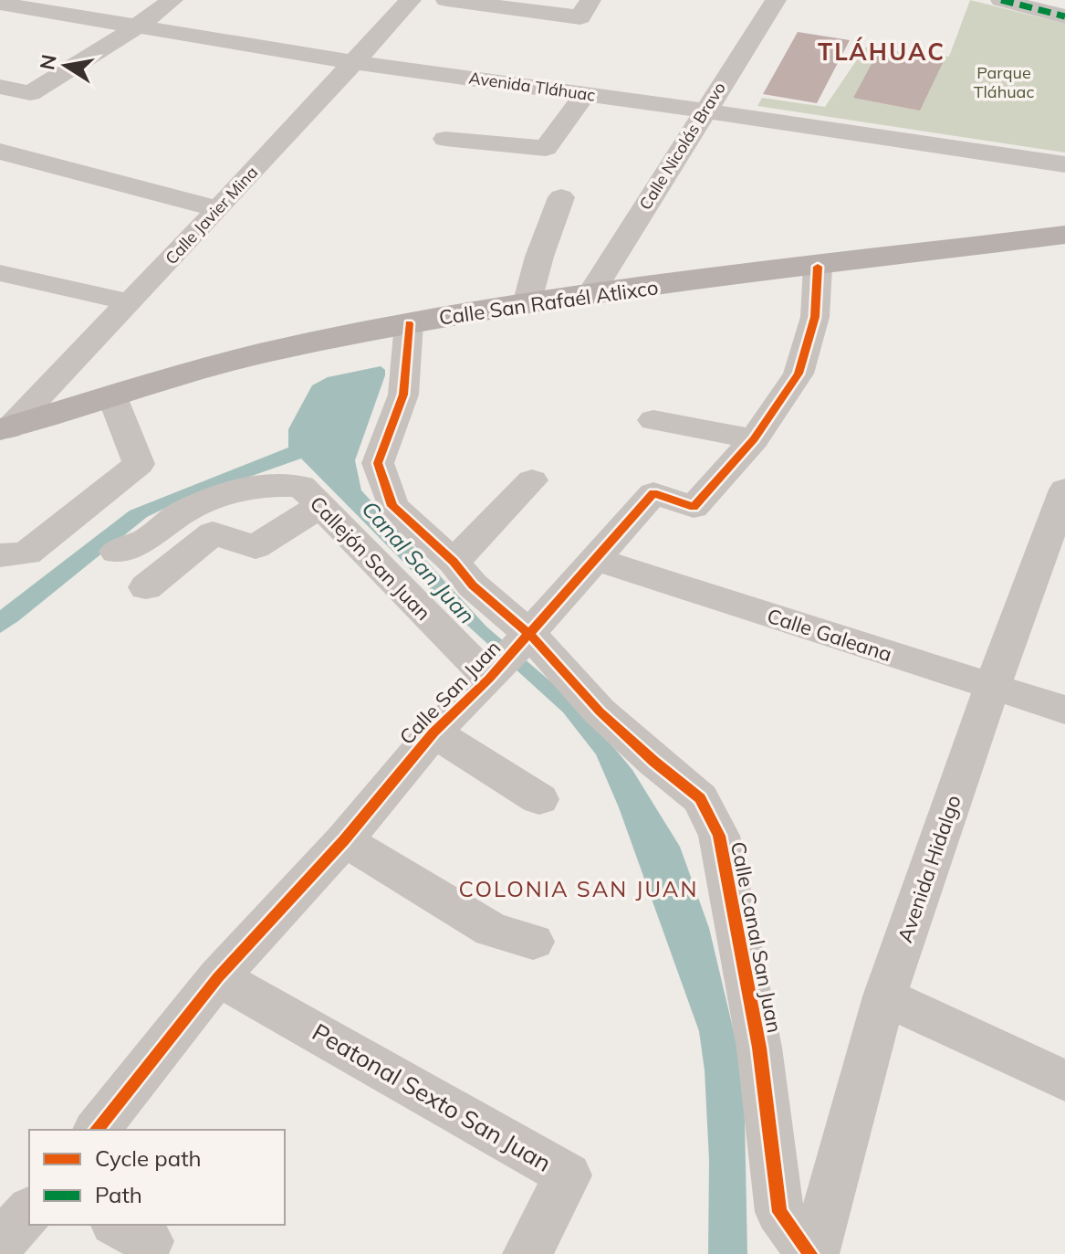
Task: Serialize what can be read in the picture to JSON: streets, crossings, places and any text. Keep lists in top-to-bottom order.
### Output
{
  "streets": {
    "main road": ["Calle San Rafaél Atlixco"],
    "street": [
      "Avenida Tláhuac",
      "Calle Nicolás Bravo",
      "Calle Javier Mina",
      "Callejón San Juan",
      "Calle Galeana",
      "Calle San Juan",
      "Avenida Hidalgo",
      "Calle Canal San Juan",
      "Peatonal Sexto San Juan"
    ]
  },
  "crossings": [
    ["Avenida Tláhuac", "Calle Nicolás Bravo"],
    ["Avenida Tláhuac", "Calle Javier Mina"],
    ["Calle Nicolás Bravo", "Calle San Rafaél Atlixco"],
    ["Calle Javier Mina", "Calle San Rafaél Atlixco"],
    ["Calle San Rafaél Atlixco", "Calle San Juan"],
    ["Calle San Rafaél Atlixco", "Calle Canal San Juan"],
    ["Callejón San Juan", "Calle San Juan"],
    ["Calle Galeana", "Calle San Juan"],
    ["Calle Galeana", "Avenida Hidalgo"],
    ["Calle San Juan", "Calle Canal San Juan"],
    ["Calle San Juan", "Peatonal Sexto San Juan"],
    ["Avenida Hidalgo", "Calle Canal San Juan"]
  ],
  "districts": ["TLÁHUAC", "COLONIA SAN JUAN"],
  "water": ["Canal San Juan"],
  "parks": ["Parque Tláhuac"],
  "legend": ["Cycle path", "Path"],
  "north": "left"
}
